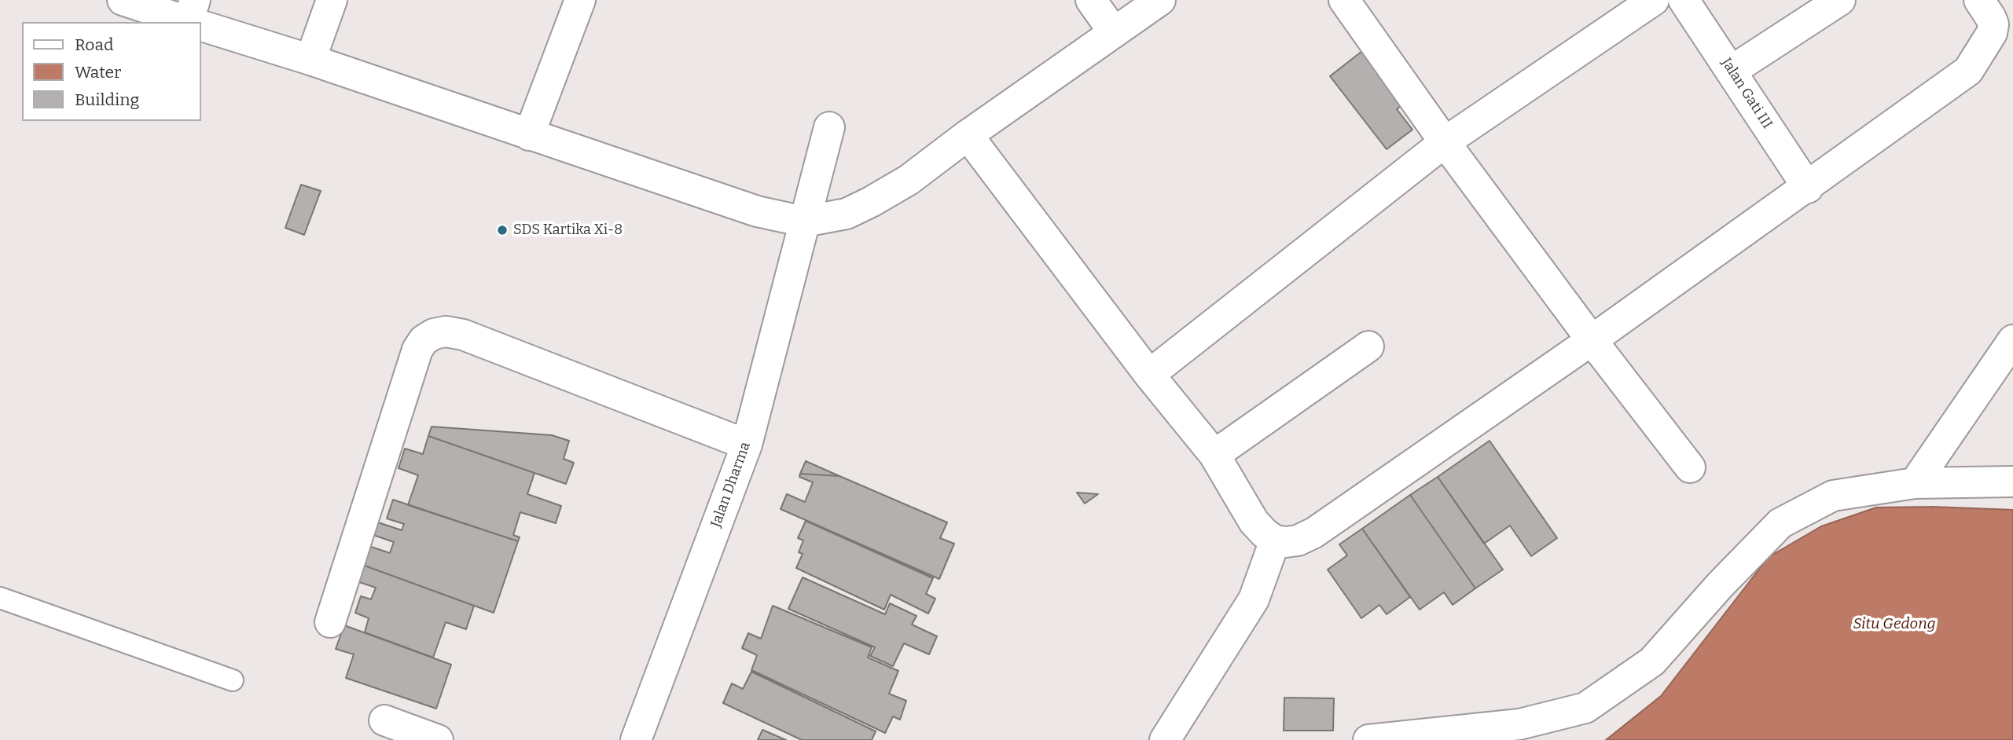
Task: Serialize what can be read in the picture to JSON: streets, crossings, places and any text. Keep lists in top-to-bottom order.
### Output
{
  "streets": {
    "street": ["Jalan Gati III", "Jalan Dharma"]
  },
  "water": ["Situ Gedong"],
  "places": ["SDS Kartika Xi-8"],
  "legend": ["Road", "Water", "Building"]
}
